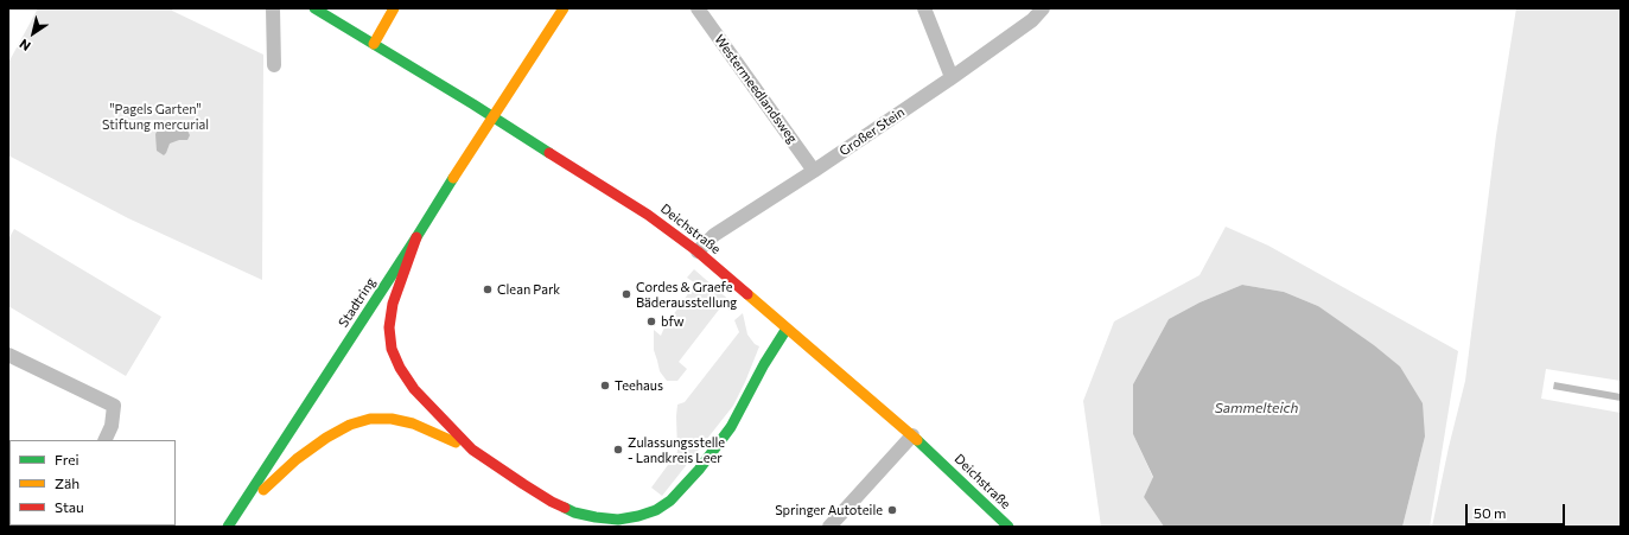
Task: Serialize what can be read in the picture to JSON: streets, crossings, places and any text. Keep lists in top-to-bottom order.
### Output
{
  "streets": {
    "main road": ["Deichstraße", "Stadtring"],
    "street": ["Westermeedlandsweg", "Großer Stein"]
  },
  "crossings": [
    ["Westermeedlandsweg", "Großer Stein"],
    ["Großer Stein", "Deichstraße"]
  ],
  "water": ["Sammelteich"],
  "parks": ["\"Pagels Garten\" Stiftung mercurial"],
  "places": [
    "Clean Park",
    "Cordes & Graefe Bäderausstellung",
    "bfw",
    "Teehaus",
    "Zulassungsstelle - Landkreis Leer",
    "Springer Autoteile"
  ],
  "legend": ["Frei", "Zäh", "Stau"],
  "scale_bar": "50 m",
  "north": "bottom left"
}
